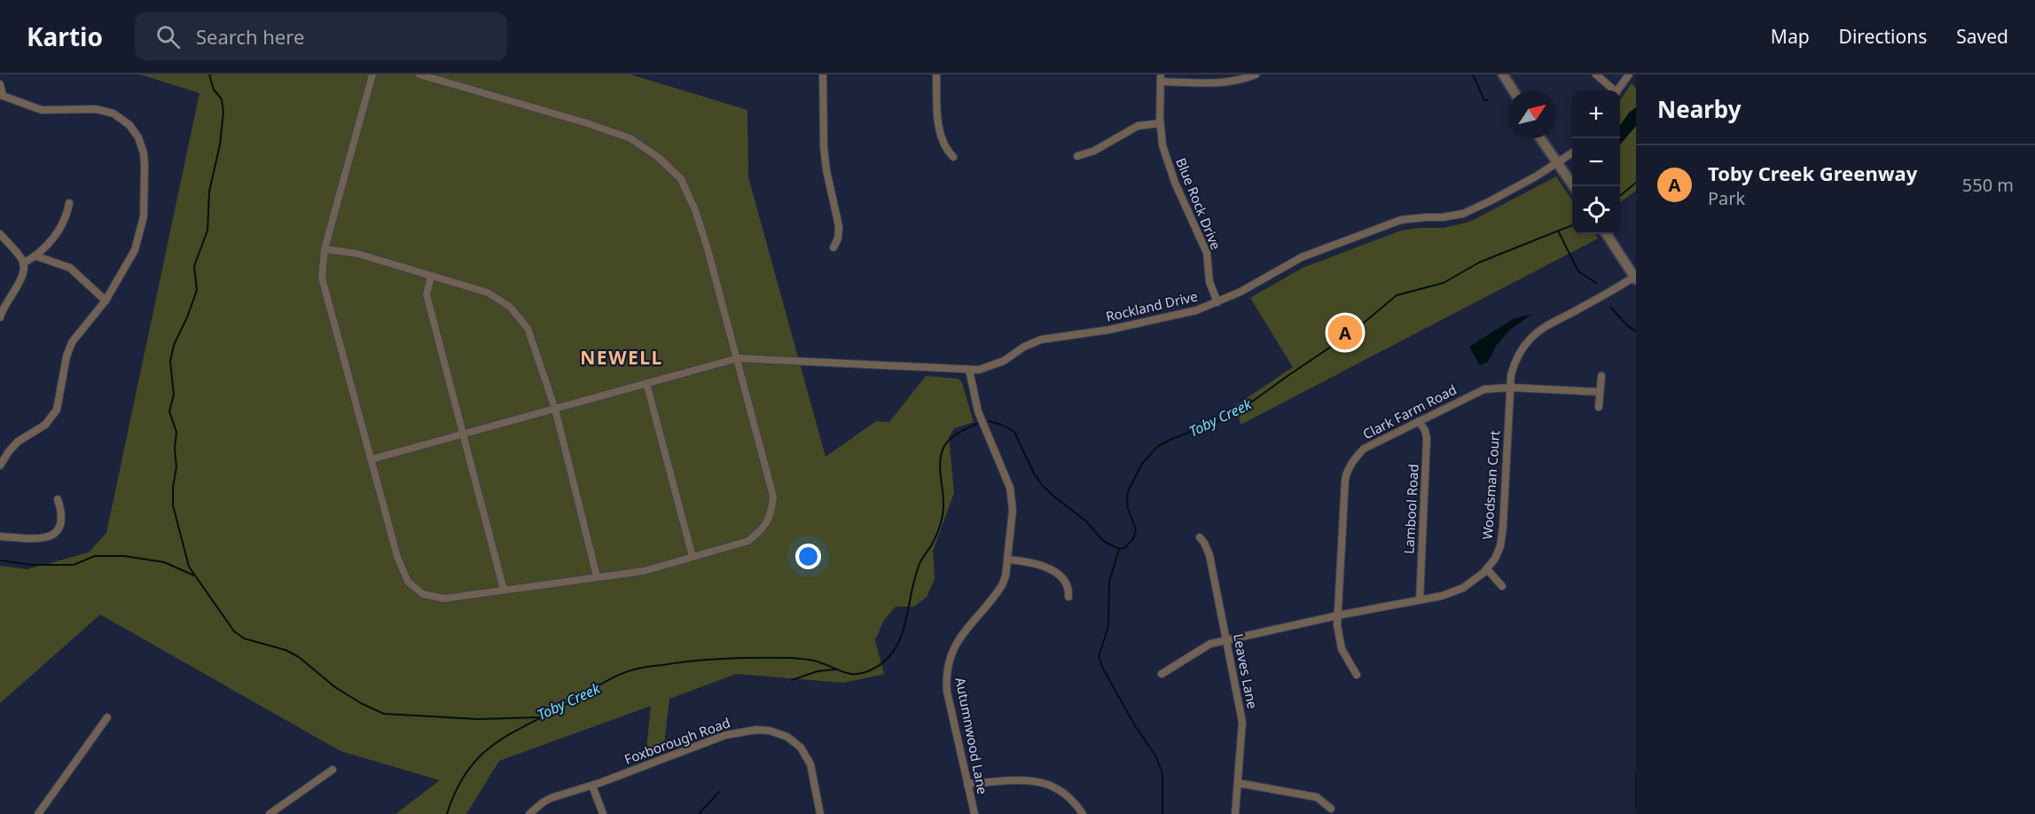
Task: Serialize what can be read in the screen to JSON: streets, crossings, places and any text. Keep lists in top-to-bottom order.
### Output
{
  "streets": {
    "street": [
      "Blue Rock Drive",
      "Rockland Drive",
      "Clark Farm Road",
      "Woodsman Court",
      "Lambool Road",
      "Leaves Lane",
      "Autumnwood Lane",
      "Foxborough Road"
    ]
  },
  "crossings": [
    ["Blue Rock Drive", "Rockland Drive"],
    ["Rockland Drive", "Autumnwood Lane"],
    ["Clark Farm Road", "Woodsman Court"],
    ["Clark Farm Road", "Lambool Road"],
    ["Woodsman Court", "Lambool Road"],
    ["Woodsman Court", "Leaves Lane"]
  ],
  "districts": ["NEWELL"],
  "water": ["Toby Creek"],
  "north": "top right",
  "page": {
    "header": "Kartio",
    "search": "Search here",
    "nav": ["Map", "Directions", "Saved"],
    "heading": "Nearby",
    "map_buttons": ["+", "−"],
    "list": [
      {
        "mark": "A",
        "name": "Toby Creek Greenway",
        "note": "Park",
        "value": "550 m"
      }
    ],
    "pins": "A"
  }
}
